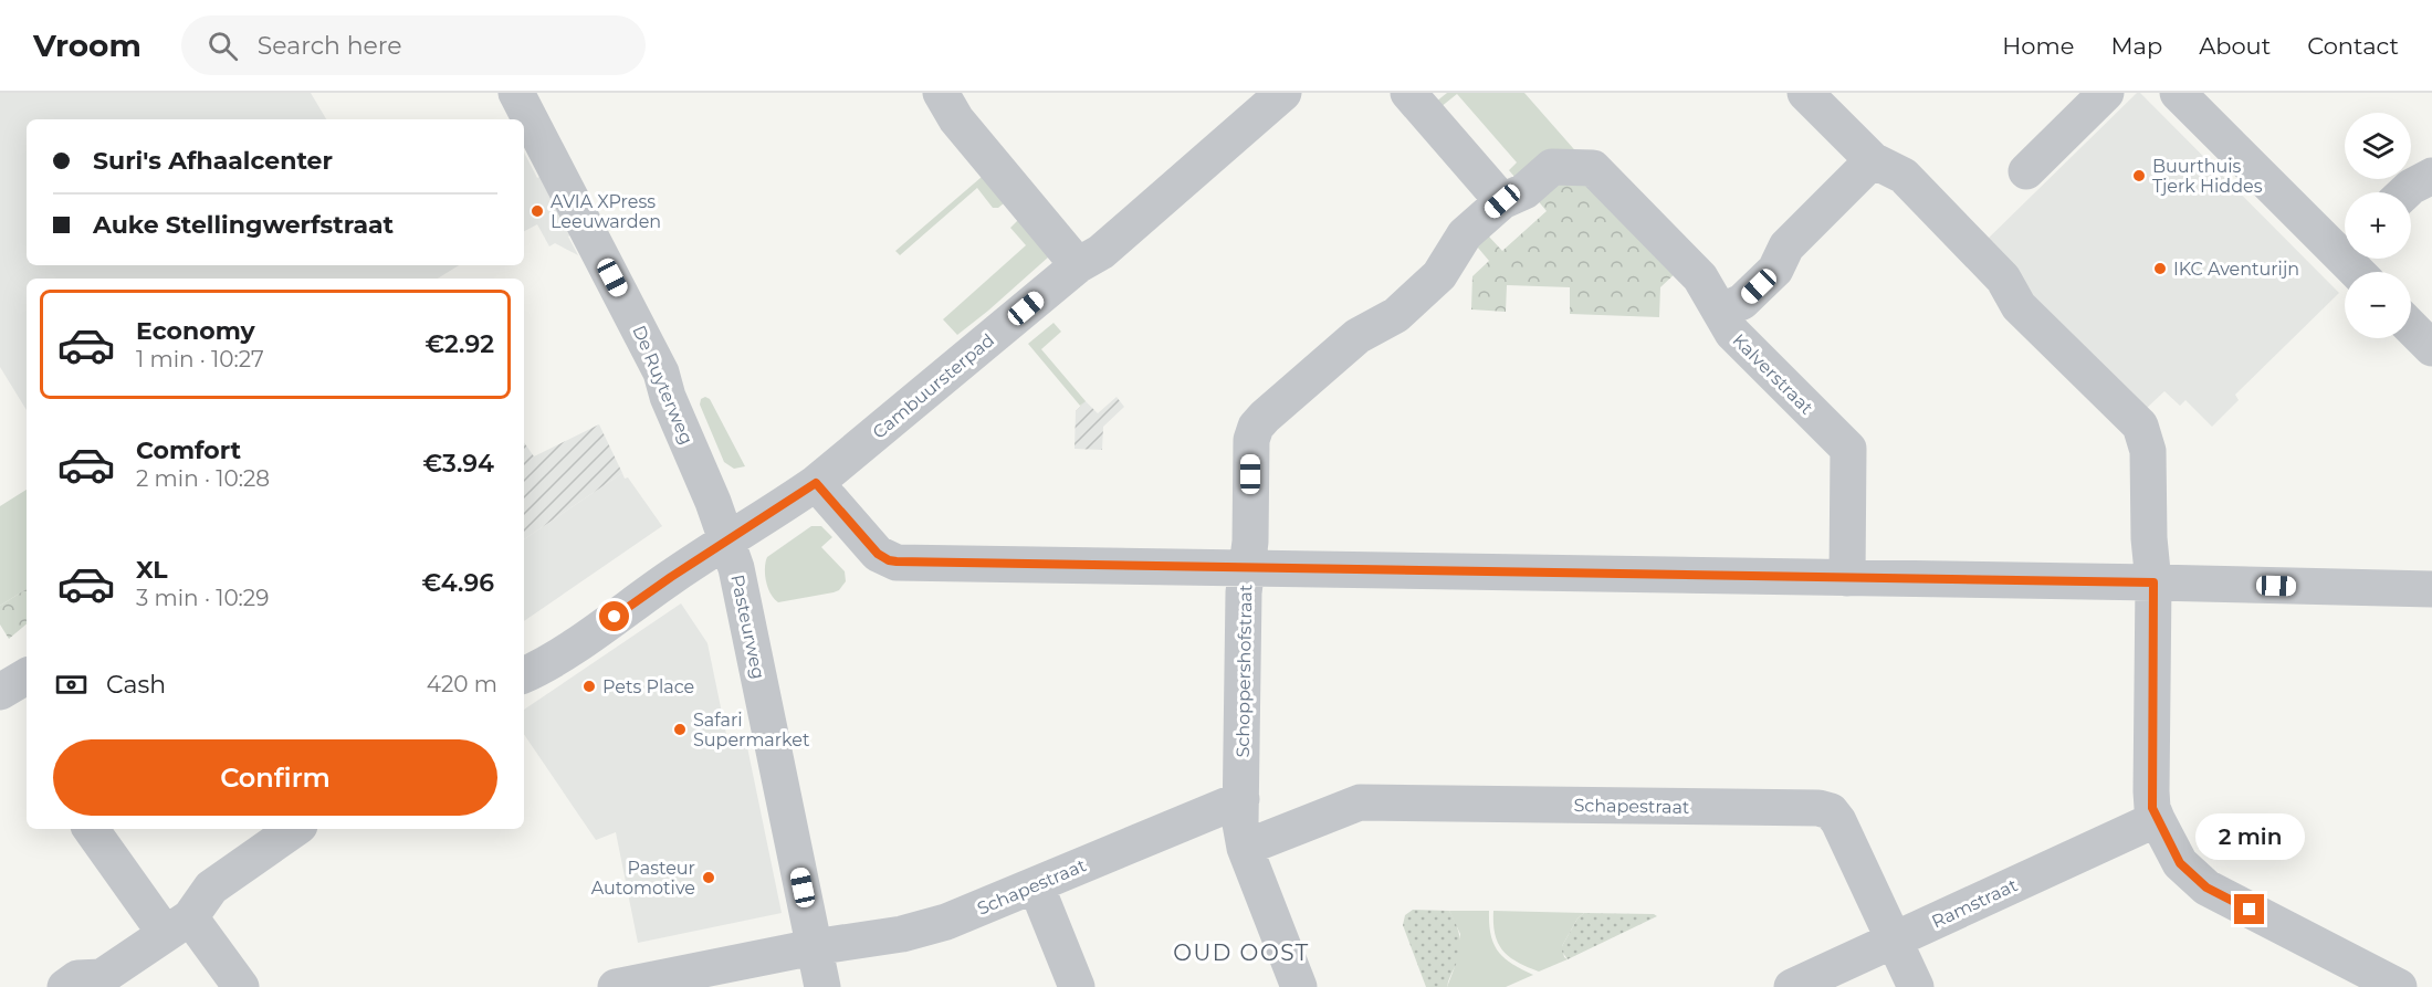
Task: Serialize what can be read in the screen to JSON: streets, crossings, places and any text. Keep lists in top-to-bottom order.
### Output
{
  "streets": {
    "street": [
      "Kalverstraat",
      "De Ruyterweg",
      "Cambuursterpad",
      "Pasteurweg",
      "Schoppershofstraat",
      "Schapestraat",
      "Ramstraat"
    ]
  },
  "crossings": [
    ["Kalverstraat", "Schoppershofstraat"],
    ["De Ruyterweg", "Cambuursterpad"],
    ["De Ruyterweg", "Pasteurweg"],
    ["Cambuursterpad", "Pasteurweg"],
    ["Pasteurweg", "Schapestraat"],
    ["Schoppershofstraat", "Schapestraat"],
    ["Schapestraat", "Ramstraat"]
  ],
  "districts": ["OUD OOST"],
  "places": [
    "Buurthuis Tjerk Hiddes",
    "AVIA XPress Leeuwarden",
    "IKC Aventurijn",
    "Pets Place",
    "Safari Supermarket",
    "Pasteur Automotive"
  ],
  "page": {
    "header": "Vroom",
    "search": "Search here",
    "nav": [
      "Home",
      "Map",
      "About",
      "Contact"
    ],
    "map_buttons": ["+", "−"],
    "banner": ["Suri's Afhaalcenter", "Auke Stellingwerfstraat"],
    "list": [
      {
        "name": "Economy",
        "note": "1 min · 10:27",
        "value": "€2.92"
      },
      {
        "name": "Comfort",
        "note": "2 min · 10:28",
        "value": "€3.94"
      },
      {
        "name": "XL",
        "note": "3 min · 10:29",
        "value": "€4.96"
      }
    ],
    "pay": ["Cash", "420 m"],
    "buttons": "Confirm",
    "bubble": "2 min"
  }
}
